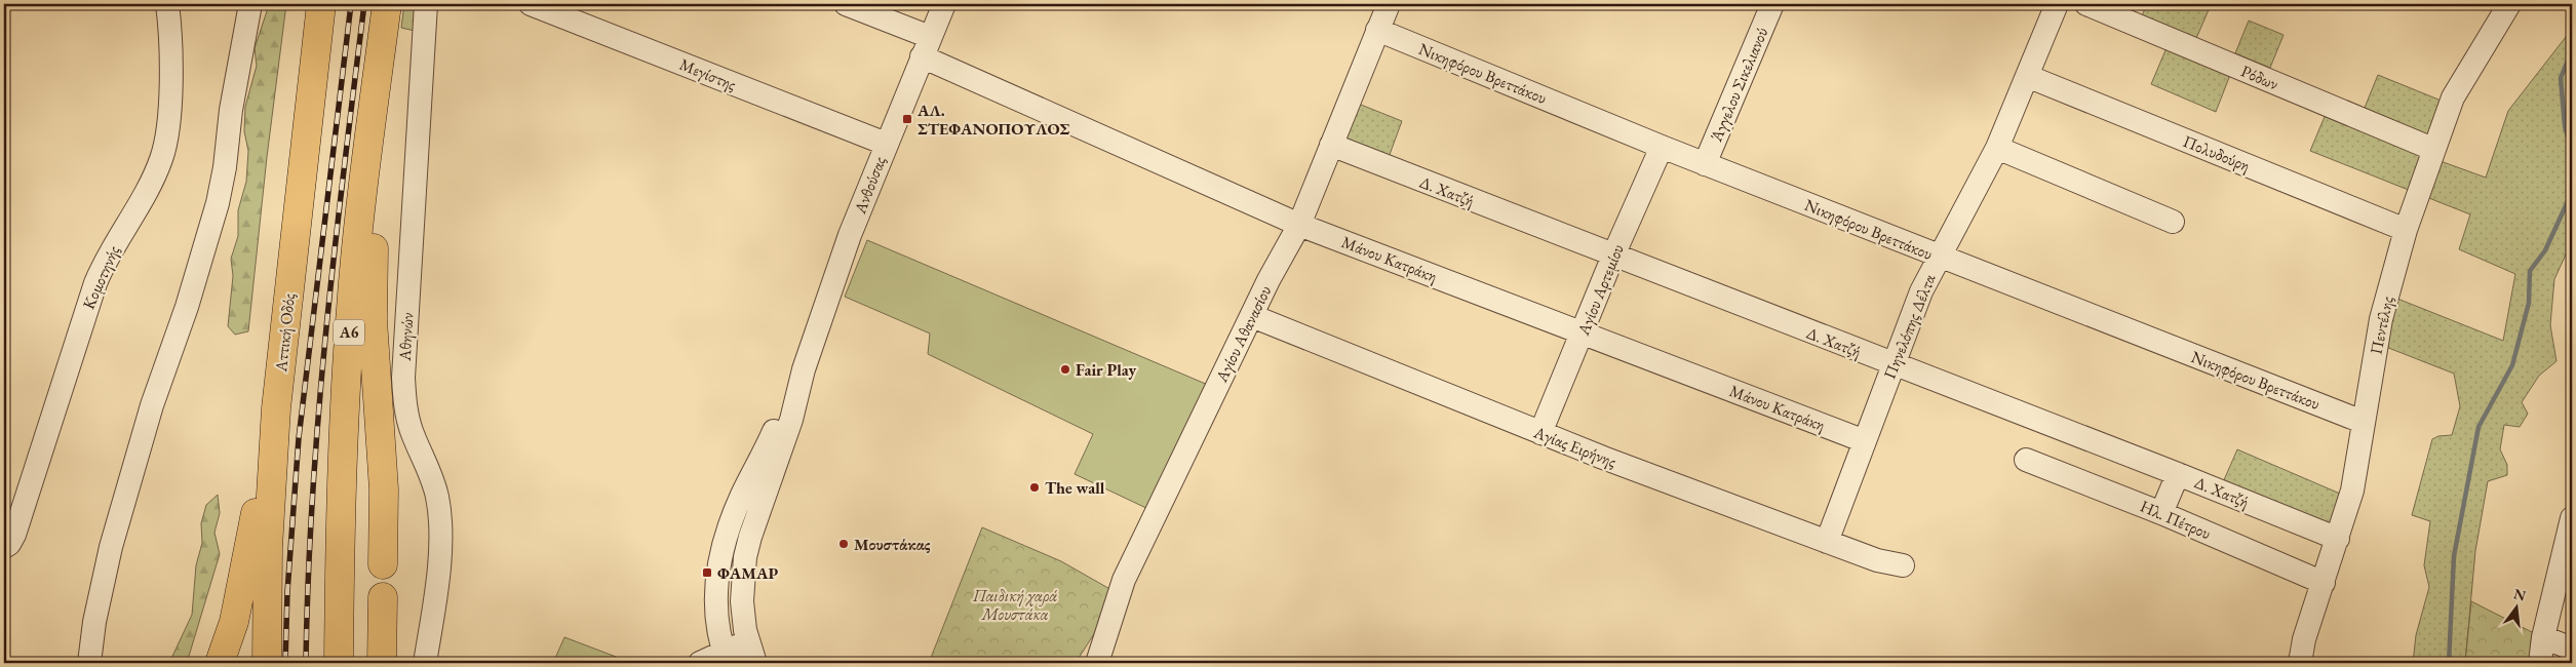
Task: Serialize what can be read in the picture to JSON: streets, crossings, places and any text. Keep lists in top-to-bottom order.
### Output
{
  "streets": {
    "highway": ["Αττική Οδός", "Α6"],
    "street": [
      "Νικηφόρου Βρεττάκου",
      "Μεγίστης",
      "Ρόδων",
      "Άγγελου Σικελιανού",
      "Πολυδούρη",
      "Ανθούσας",
      "Δ. Χατζή",
      "Μάνου Κατράκη",
      "Κομοτηνής",
      "Αγίου Αρτεμίου",
      "Πεντέλης",
      "Πηνελόπης Δέλτα",
      "Αγίου Αθανασίου",
      "Αθηνών",
      "Αγίας Ειρήνης",
      "Ηλ. Πέτρου"
    ]
  },
  "crossings": [
    ["Νικηφόρου Βρεττάκου", "Άγγελου Σικελιανού"],
    ["Νικηφόρου Βρεττάκου", "Αγίου Αρτεμίου"],
    ["Νικηφόρου Βρεττάκου", "Πεντέλης"],
    ["Νικηφόρου Βρεττάκου", "Πηνελόπης Δέλτα"],
    ["Νικηφόρου Βρεττάκου", "Αγίου Αθανασίου"],
    ["Μεγίστης", "Ανθούσας"],
    ["Ρόδων", "Πεντέλης"],
    ["Πολυδούρη", "Πεντέλης"],
    ["Πολυδούρη", "Πηνελόπης Δέλτα"],
    ["Ανθούσας", "Μάνου Κατράκη"],
    ["Δ. Χατζή", "Αγίου Αρτεμίου"],
    ["Δ. Χατζή", "Πεντέλης"],
    ["Δ. Χατζή", "Πηνελόπης Δέλτα"],
    ["Δ. Χατζή", "Αγίου Αθανασίου"],
    ["Μάνου Κατράκη", "Αγίου Αρτεμίου"],
    ["Μάνου Κατράκη", "Πηνελόπης Δέλτα"],
    ["Μάνου Κατράκη", "Αγίου Αθανασίου"],
    ["Αγίου Αρτεμίου", "Αγίας Ειρήνης"],
    ["Πεντέλης", "Ηλ. Πέτρου"],
    ["Πηνελόπης Δέλτα", "Αγίας Ειρήνης"],
    ["Αγίου Αθανασίου", "Αγίας Ειρήνης"]
  ],
  "parks": ["Παιδική χαρά Μουστάκα"],
  "places": {
    "transit": ["ΑΛ. ΣΤΕΦΑΝΟΠΟΥΛΟΣ", "ΦΑΜΑΡ"],
    "other": ["Fair Play", "The wall", "Μουστάκας"]
  },
  "north": "top"
}
